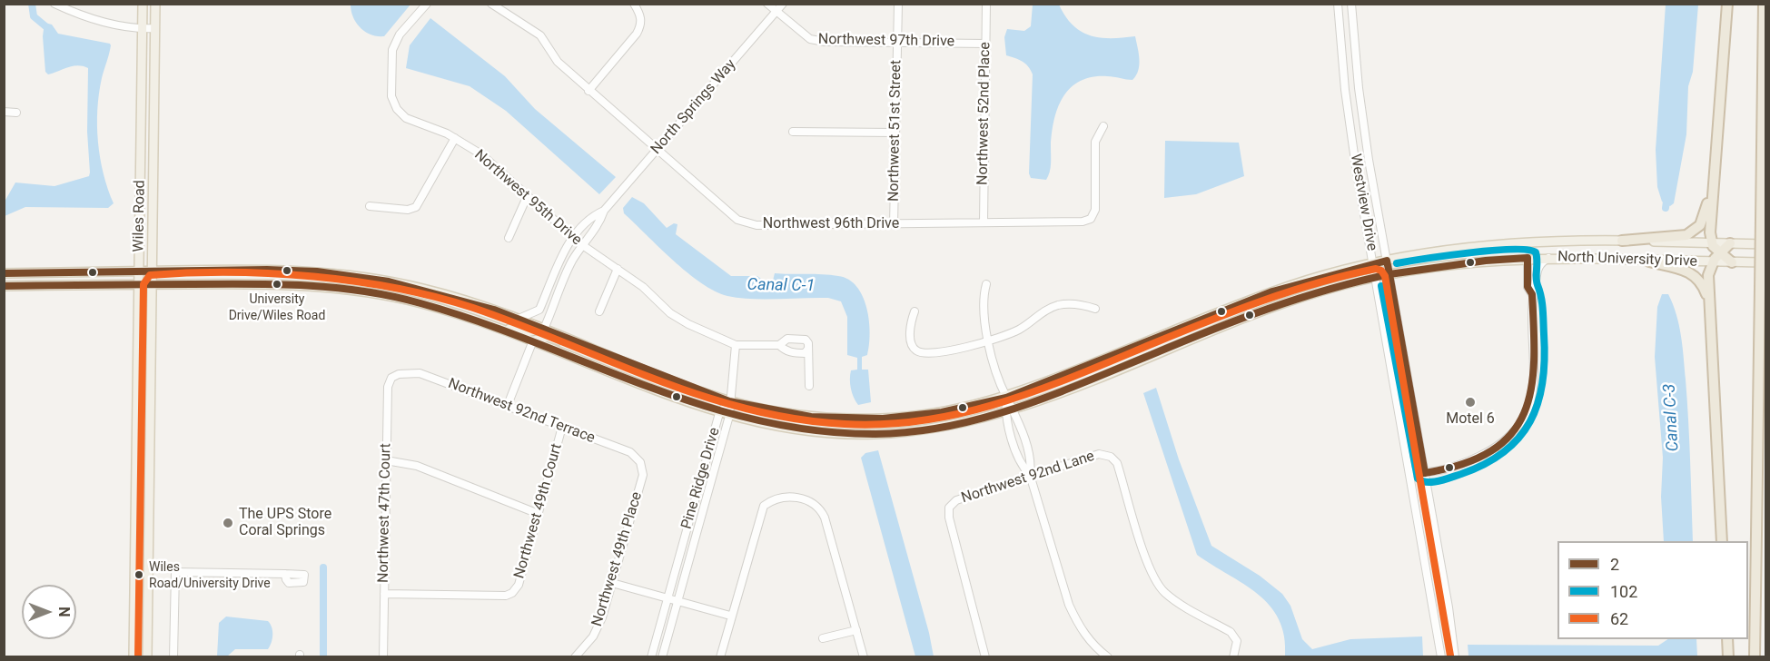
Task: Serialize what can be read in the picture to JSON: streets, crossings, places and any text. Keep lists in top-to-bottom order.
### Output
{
  "streets": {
    "main road": ["Wiles Road", "North University Drive"],
    "street": [
      "Northwest 97th Drive",
      "North Springs Way",
      "Northwest 52nd Place",
      "Northwest 51st Street",
      "Northwest 95th Drive",
      "Westview Drive",
      "Northwest 96th Drive",
      "Northwest 92nd Terrace",
      "Northwest 92nd Lane",
      "Pine Ridge Drive",
      "Northwest 49th Court",
      "Northwest 47th Court",
      "Northwest 49th Place"
    ]
  },
  "crossings": [
    ["Northwest 97th Drive", "North Springs Way"],
    ["Northwest 97th Drive", "Northwest 52nd Place"],
    ["Northwest 97th Drive", "Northwest 51st Street"],
    ["North Springs Way", "Northwest 95th Drive"],
    ["North Springs Way", "Northwest 96th Drive"],
    ["North Springs Way", "North University Drive"],
    ["Northwest 52nd Place", "Northwest 96th Drive"],
    ["Northwest 51st Street", "Northwest 96th Drive"],
    ["Westview Drive", "North University Drive"],
    ["Wiles Road", "North University Drive"],
    ["North University Drive", "Pine Ridge Drive"],
    ["Northwest 92nd Terrace", "Northwest 49th Court"],
    ["Northwest 92nd Terrace", "Northwest 47th Court"],
    ["Northwest 92nd Terrace", "Northwest 49th Place"],
    ["Northwest 49th Court", "Northwest 47th Court"]
  ],
  "water": ["Canal C-1", "Canal C-3"],
  "places": [
    "University Drive/Wiles Road",
    "Motel 6",
    "The UPS Store Coral Springs",
    "Wiles Road/University Drive"
  ],
  "lines": ["transit line 102", "transit line 2", "transit line 62"],
  "legend": ["2", "102", "62"],
  "north": "right"
}
